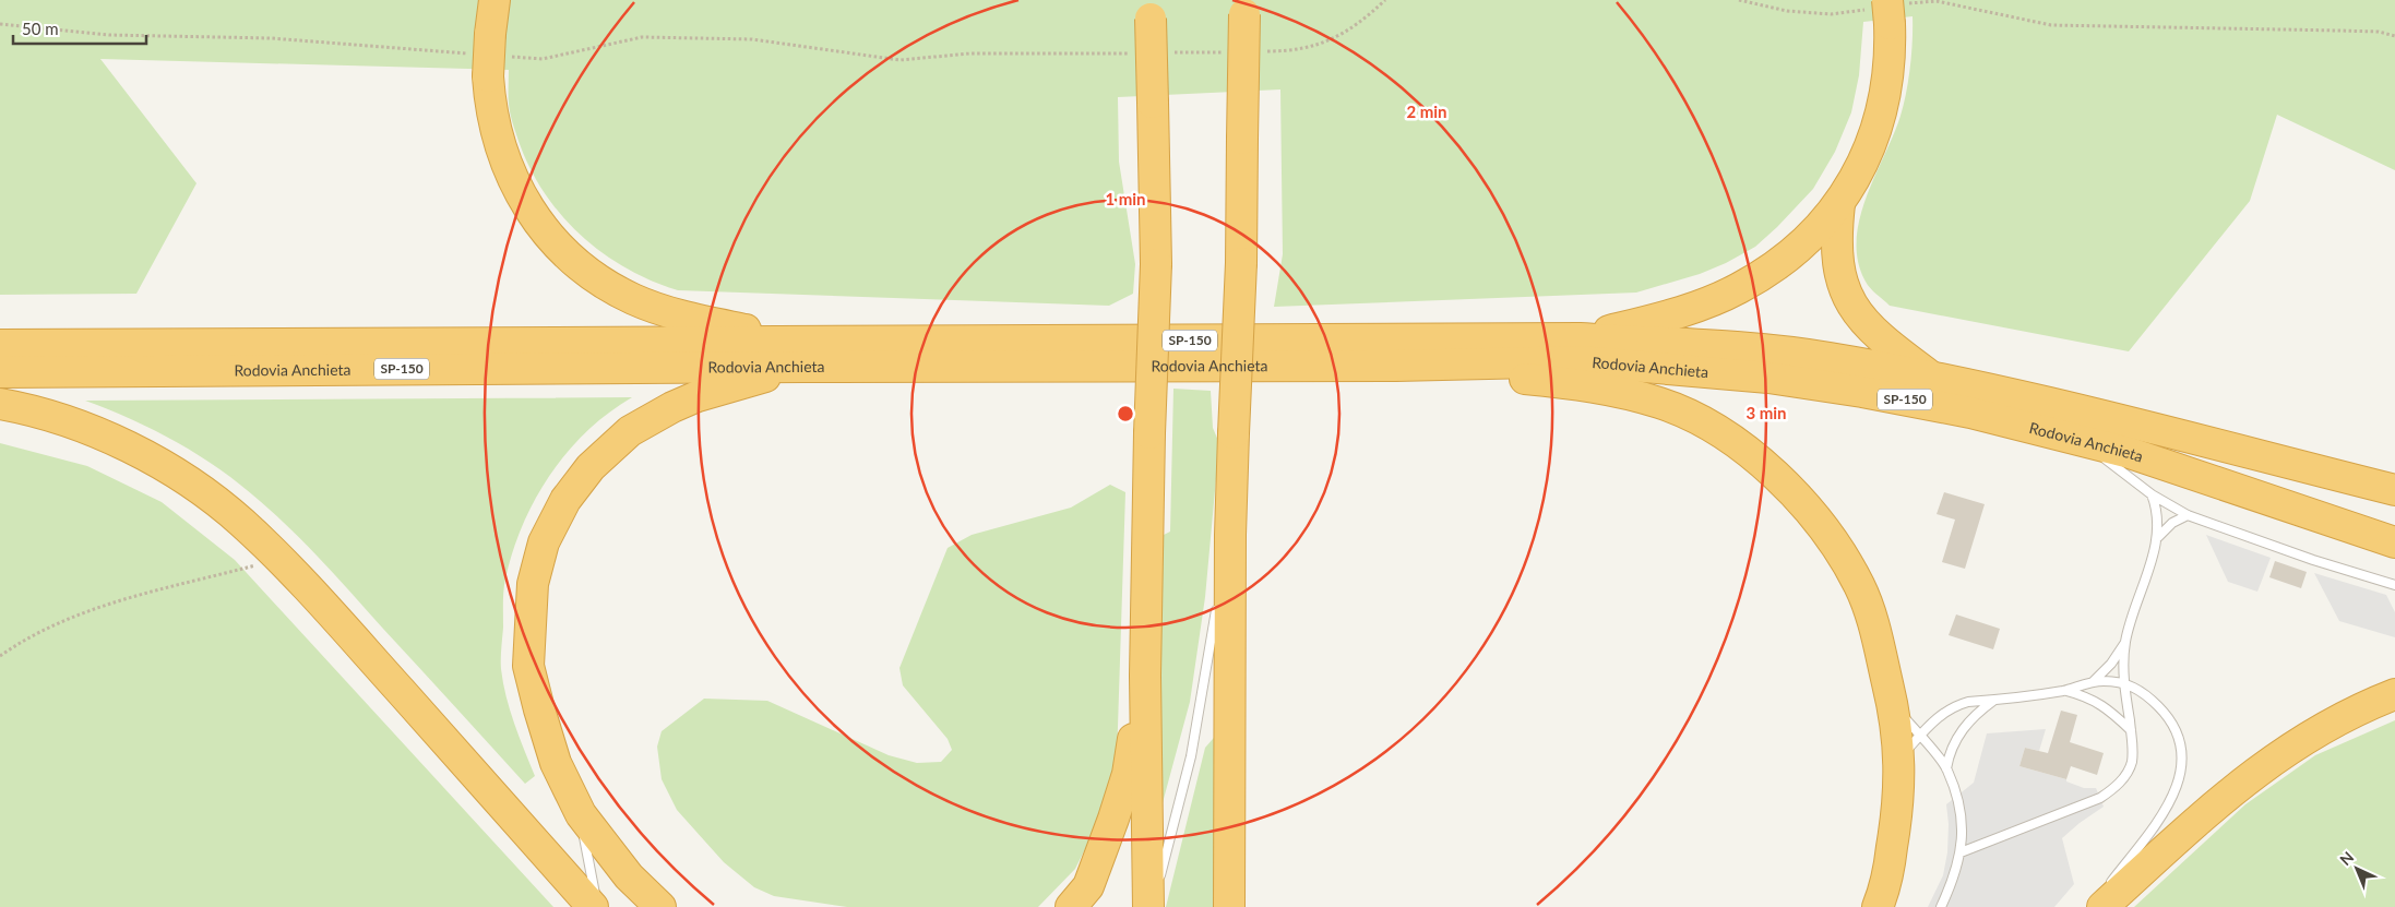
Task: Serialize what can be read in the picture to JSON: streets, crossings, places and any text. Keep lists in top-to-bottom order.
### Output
{
  "streets": {
    "highway": ["SP-150", "Rodovia Anchieta"]
  },
  "scale_bar": "50 m",
  "north": "top left",
  "rings": ["2 min", "1 min", "3 min"]
}
